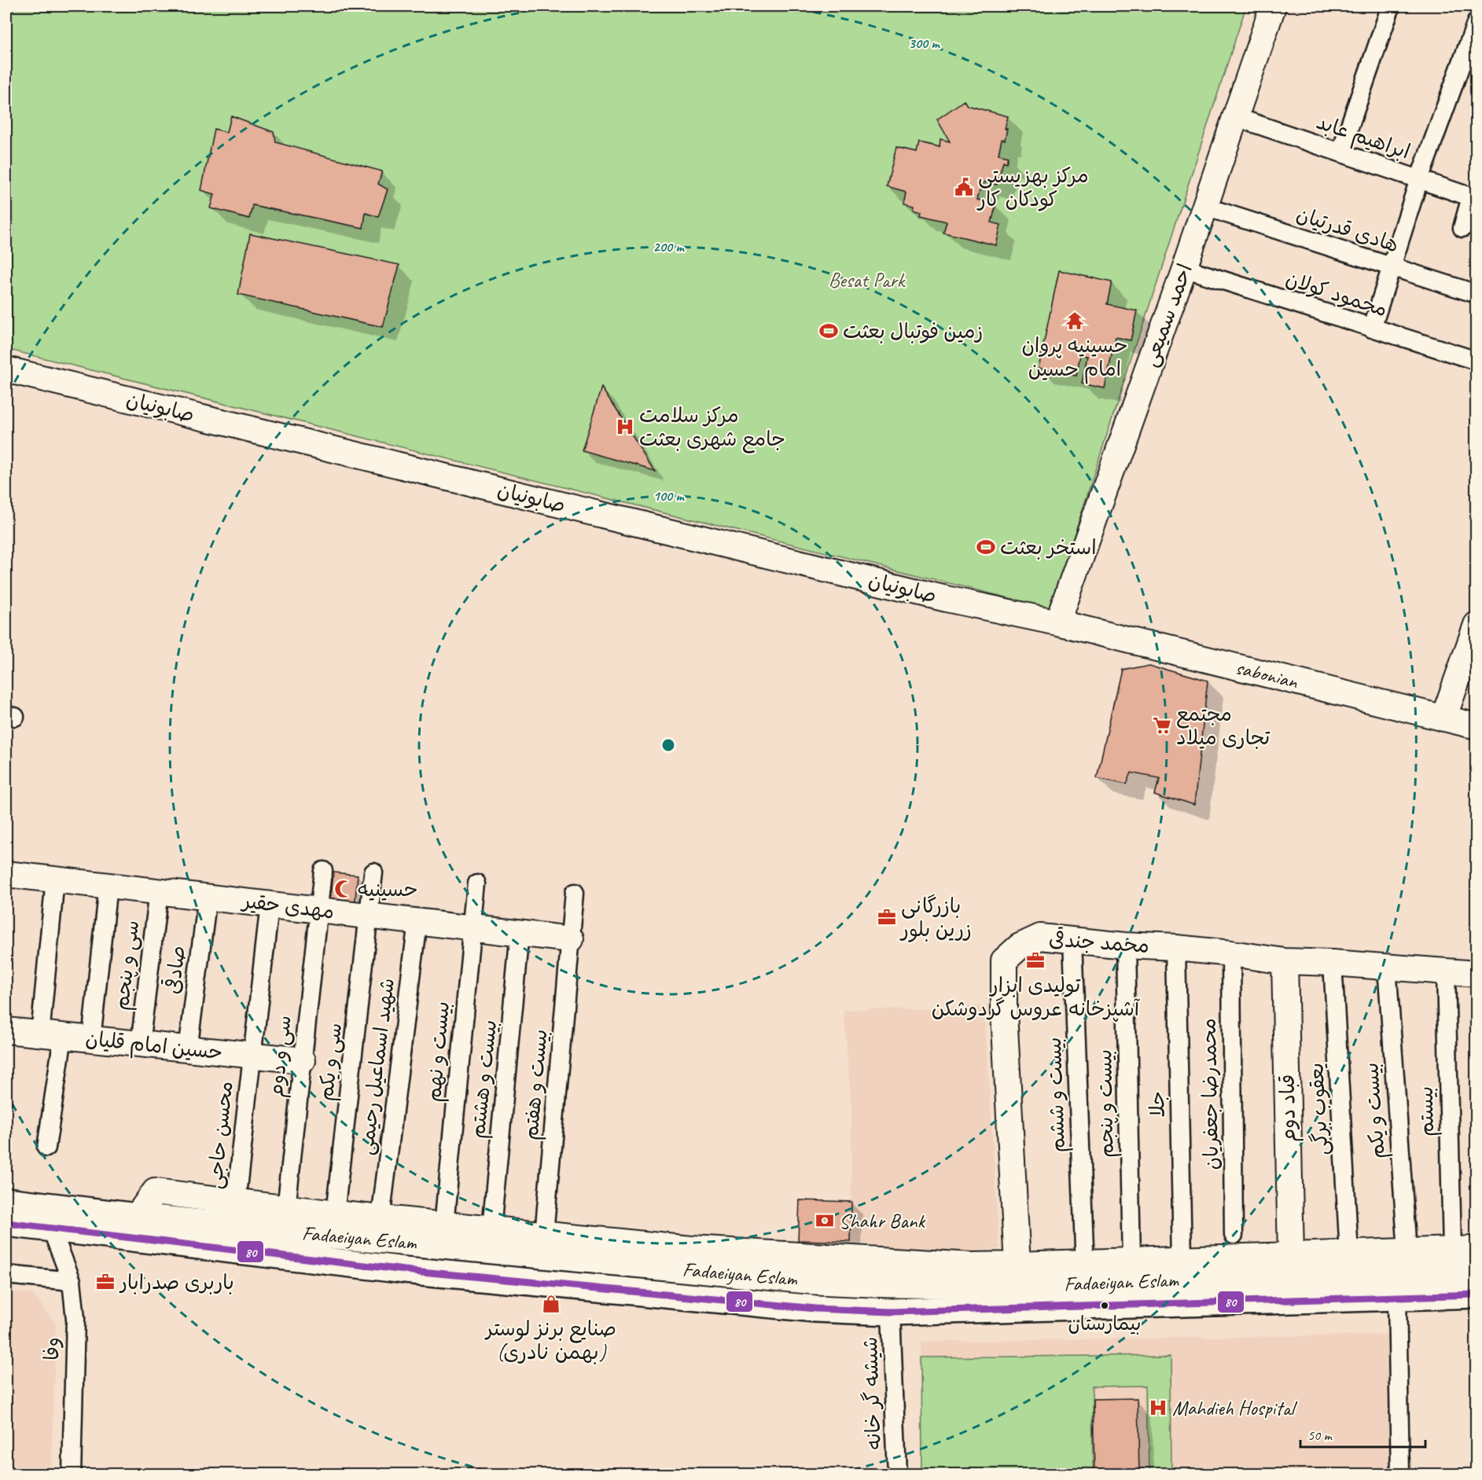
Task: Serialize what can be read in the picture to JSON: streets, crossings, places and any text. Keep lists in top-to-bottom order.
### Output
{
  "streets": {
    "main road": ["Fadaeiyan Eslam"],
    "street": [
      "ابراهیم عابد",
      "هادی قدرتیان",
      "محمود کولان",
      "احمد سمیعی",
      "صابونیان",
      "sabonian",
      "مهدی حقیر",
      "محمد جندقی",
      "سی و پنجم",
      "صادقی",
      "حسین امام قلیان",
      "بیست و نهم",
      "سی و دوم",
      "سی و یکم",
      "شهید اسماعیل رحیمی",
      "بیست و هشتم",
      "بیست و هفتم",
      "محمدرضا جعفریان",
      "بیست و ششم",
      "بیست و پنجم",
      "جلا",
      "قباد دوم",
      "یعقوب برگی",
      "بیست و یکم",
      "بیستم",
      "محسن حاجی",
      "وفا",
      "شیشه گر خانه"
    ]
  },
  "crossings": [
    ["ابراهیم عابد", "احمد سمیعی"],
    ["هادی قدرتیان", "احمد سمیعی"],
    ["محمود کولان", "احمد سمیعی"],
    ["احمد سمیعی", "صابونیان"],
    ["احمد سمیعی", "sabonian"],
    ["صابونیان", "sabonian"],
    ["مهدی حقیر", "سی و پنجم"],
    ["مهدی حقیر", "صادقی"],
    ["مهدی حقیر", "بیست و نهم"],
    ["مهدی حقیر", "سی و دوم"],
    ["مهدی حقیر", "سی و یکم"],
    ["مهدی حقیر", "شهید اسماعیل رحیمی"],
    ["مهدی حقیر", "بیست و هشتم"],
    ["مهدی حقیر", "بیست و هفتم"],
    ["مهدی حقیر", "محسن حاجی"],
    ["محمد جندقی", "محمدرضا جعفریان"],
    ["محمد جندقی", "بیست و ششم"],
    ["محمد جندقی", "بیست و پنجم"],
    ["محمد جندقی", "جلا"],
    ["محمد جندقی", "قباد دوم"],
    ["محمد جندقی", "یعقوب برگی"],
    ["محمد جندقی", "بیست و یکم"],
    ["محمد جندقی", "بیستم"],
    ["محمد جندقی", "Fadaeiyan Eslam"],
    ["سی و پنجم", "حسین امام قلیان"],
    ["صادقی", "حسین امام قلیان"],
    ["حسین امام قلیان", "سی و دوم"],
    ["حسین امام قلیان", "محسن حاجی"]
  ],
  "parks": ["Besat Park"],
  "places": {
    "public building": ["مرکز بهزیستی کودکان کار"],
    "temple": ["حسینیه پروان امام حسین"],
    "sports": ["زمین فوتبال بعثت", "استخر بعثت"],
    "hospital": ["مرکز سلامت جامع شهری بعثت", "Mahdieh Hospital"],
    "supermarket": ["مجتمع تجاری میلاد"],
    "mosque": ["حسینیه"],
    "office": ["بازرگانی زرین بلور", "تولیدی ابزار آشپزخانه عروس گردوشکن", "باربری صدرابار"],
    "bank": ["Shahr Bank"],
    "shop": ["صنایع برنز لوستر (بهمن نادری)"],
    "other": ["بیمارستان"]
  },
  "lines": ["transit line 80"],
  "scale_bar": "50 m",
  "rings": ["300 m", "200 m", "100 m"]
}
